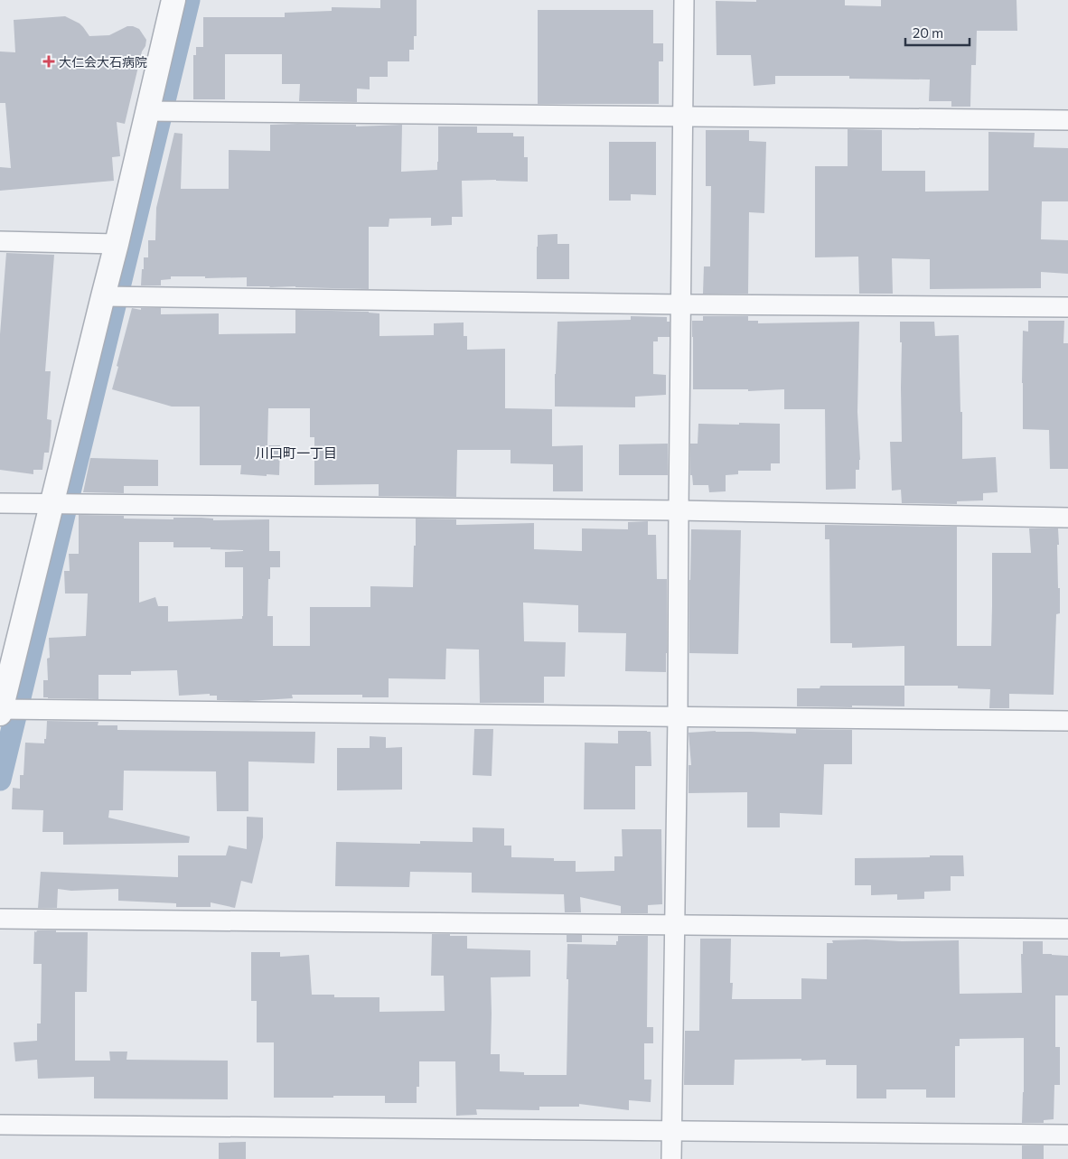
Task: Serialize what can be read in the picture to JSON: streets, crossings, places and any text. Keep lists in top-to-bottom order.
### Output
{
  "districts": ["川口町一丁目"],
  "places": {
    "health": ["大仁会大石病院"]
  },
  "scale_bar": "20 m"
}
